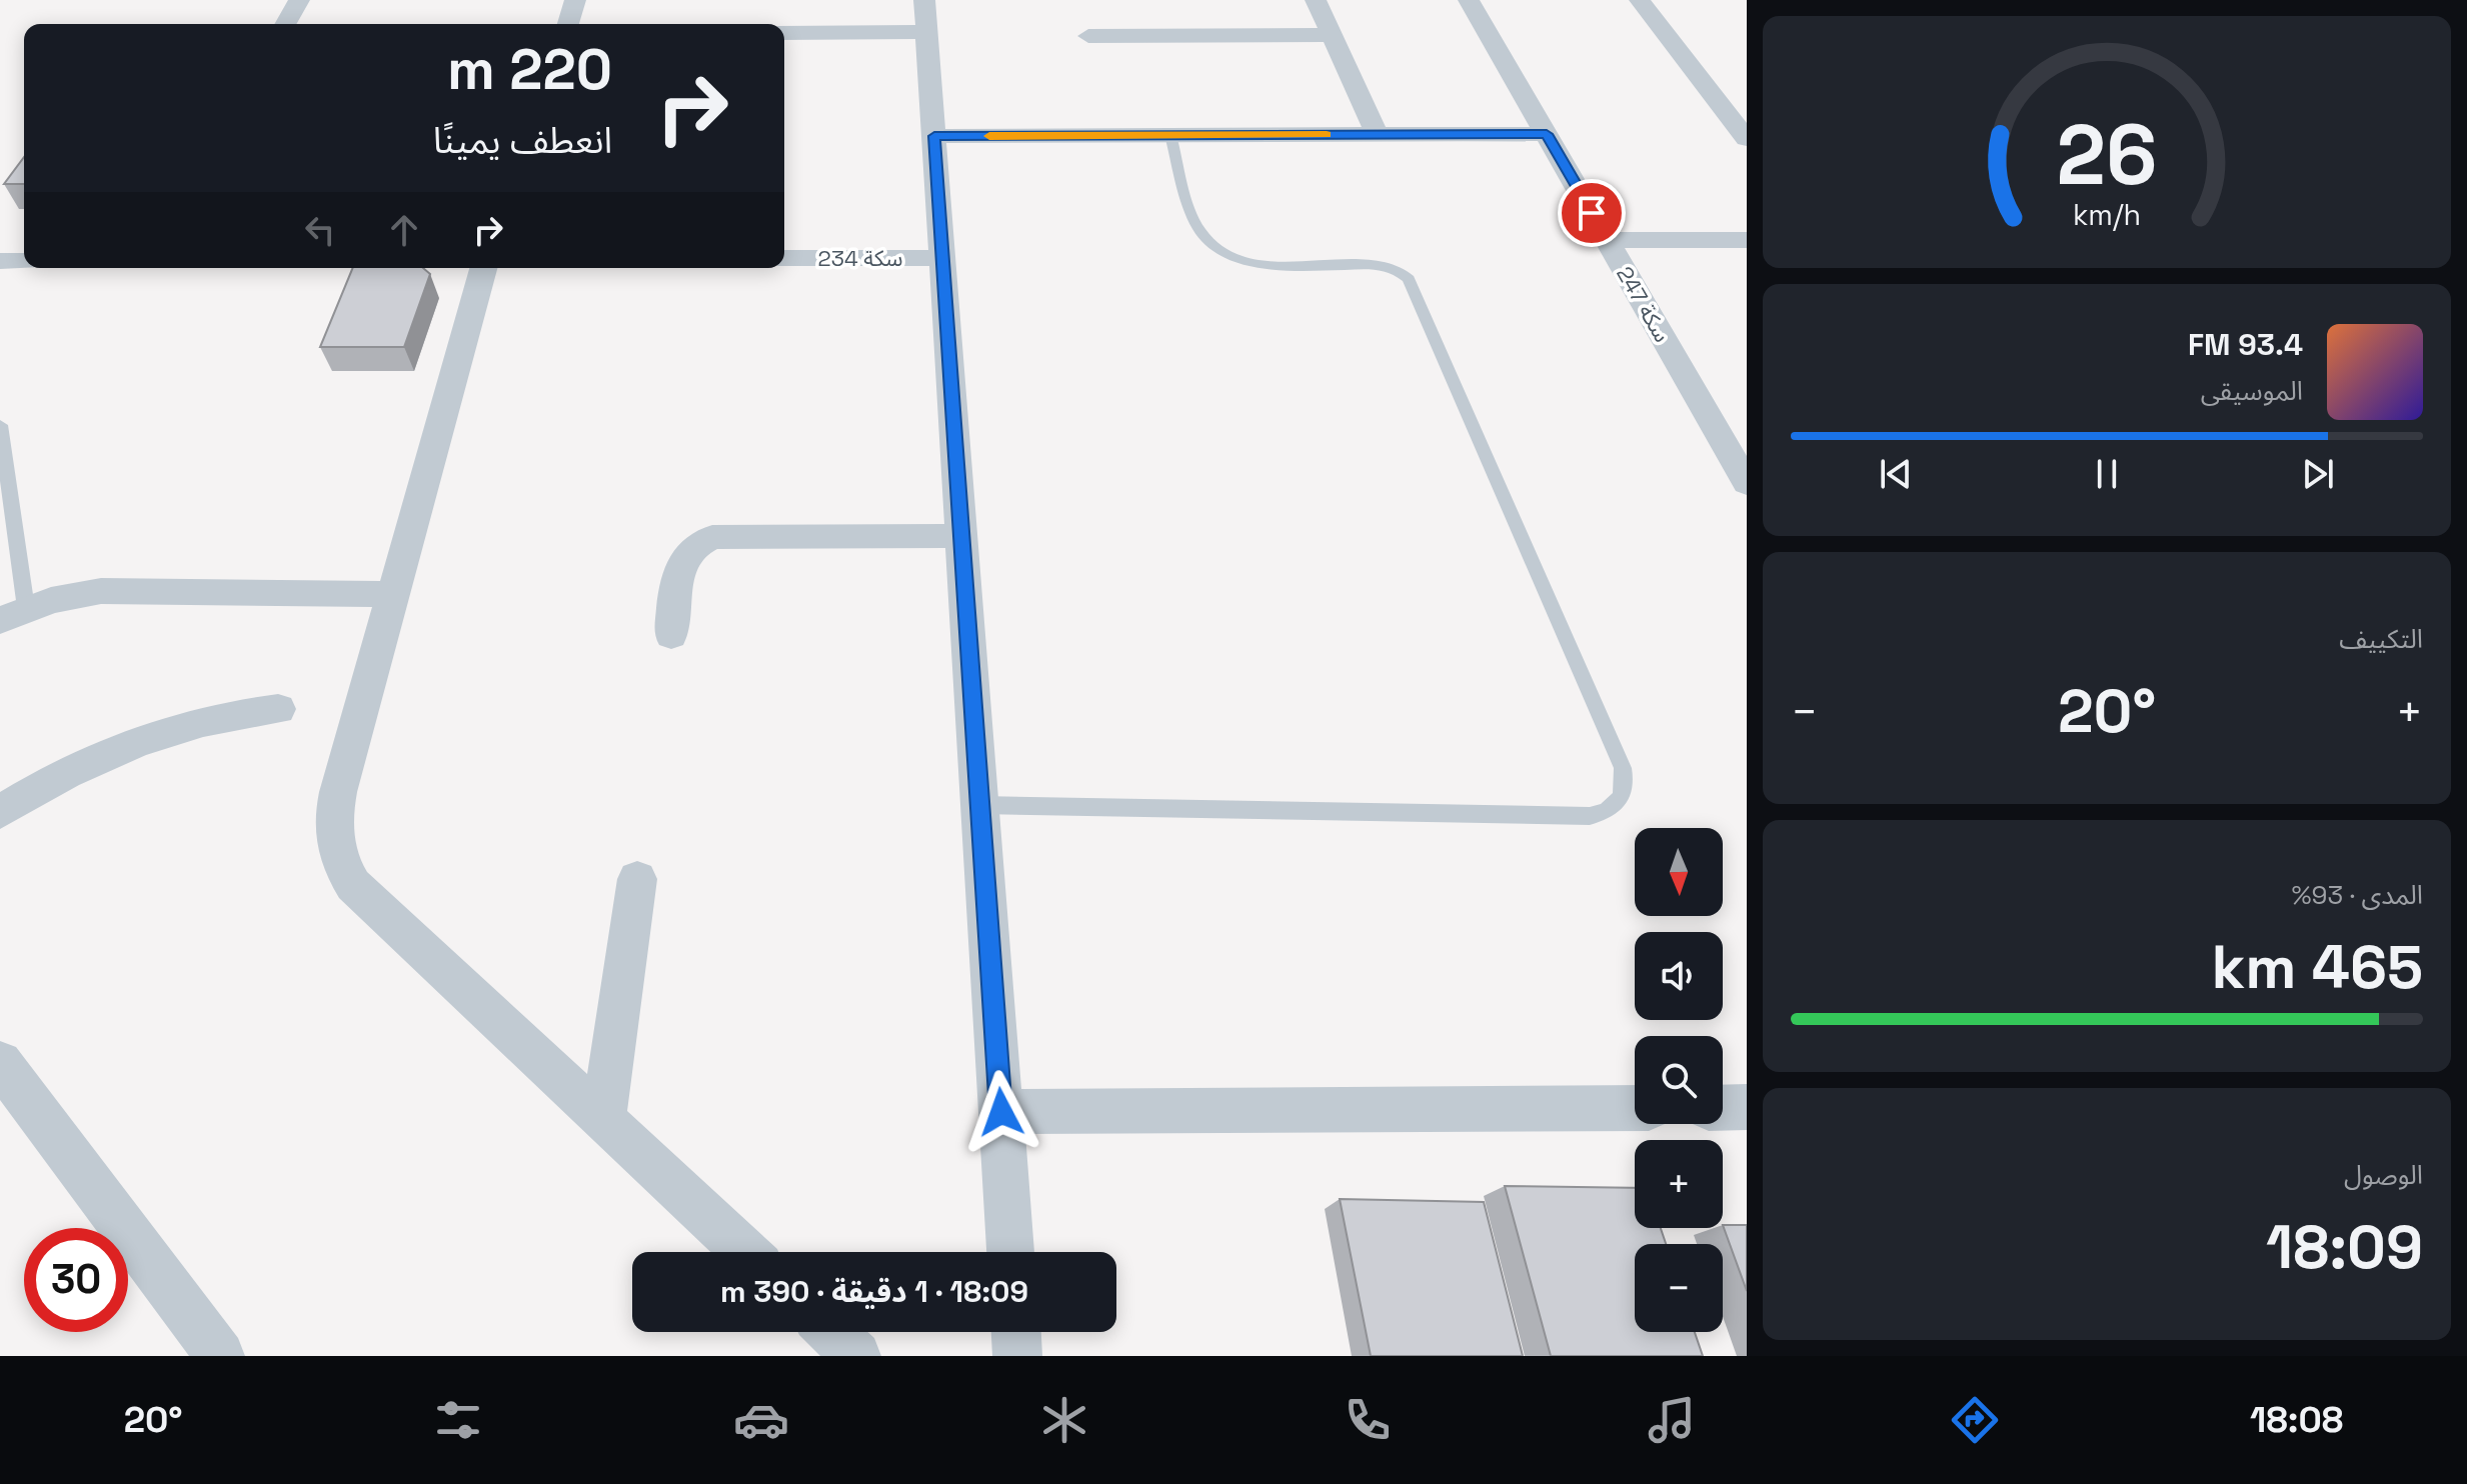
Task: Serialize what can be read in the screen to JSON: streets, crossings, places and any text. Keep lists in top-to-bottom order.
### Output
{
  "streets": {
    "street": ["سكة 234", "سكة 247"]
  },
  "north": "bottom",
  "page": {
    "turn": ["220 m", "انعطف يمينًا"],
    "song": ["93.4 FM", "الموسيقى"],
    "tile": [
      "التكييف",
      ["المدى · 93%", "465 km"],
      ["الوصول", "18:09"]
    ],
    "heat": ["−", "20°", "+"],
    "map_buttons": ["+", "−"],
    "limit": "30",
    "trip": "18:09 · 1 دقيقة · 390 m",
    "tabs": ["18:08", "20°"],
    "gauge": ["26", "km/h"]
  }
}
